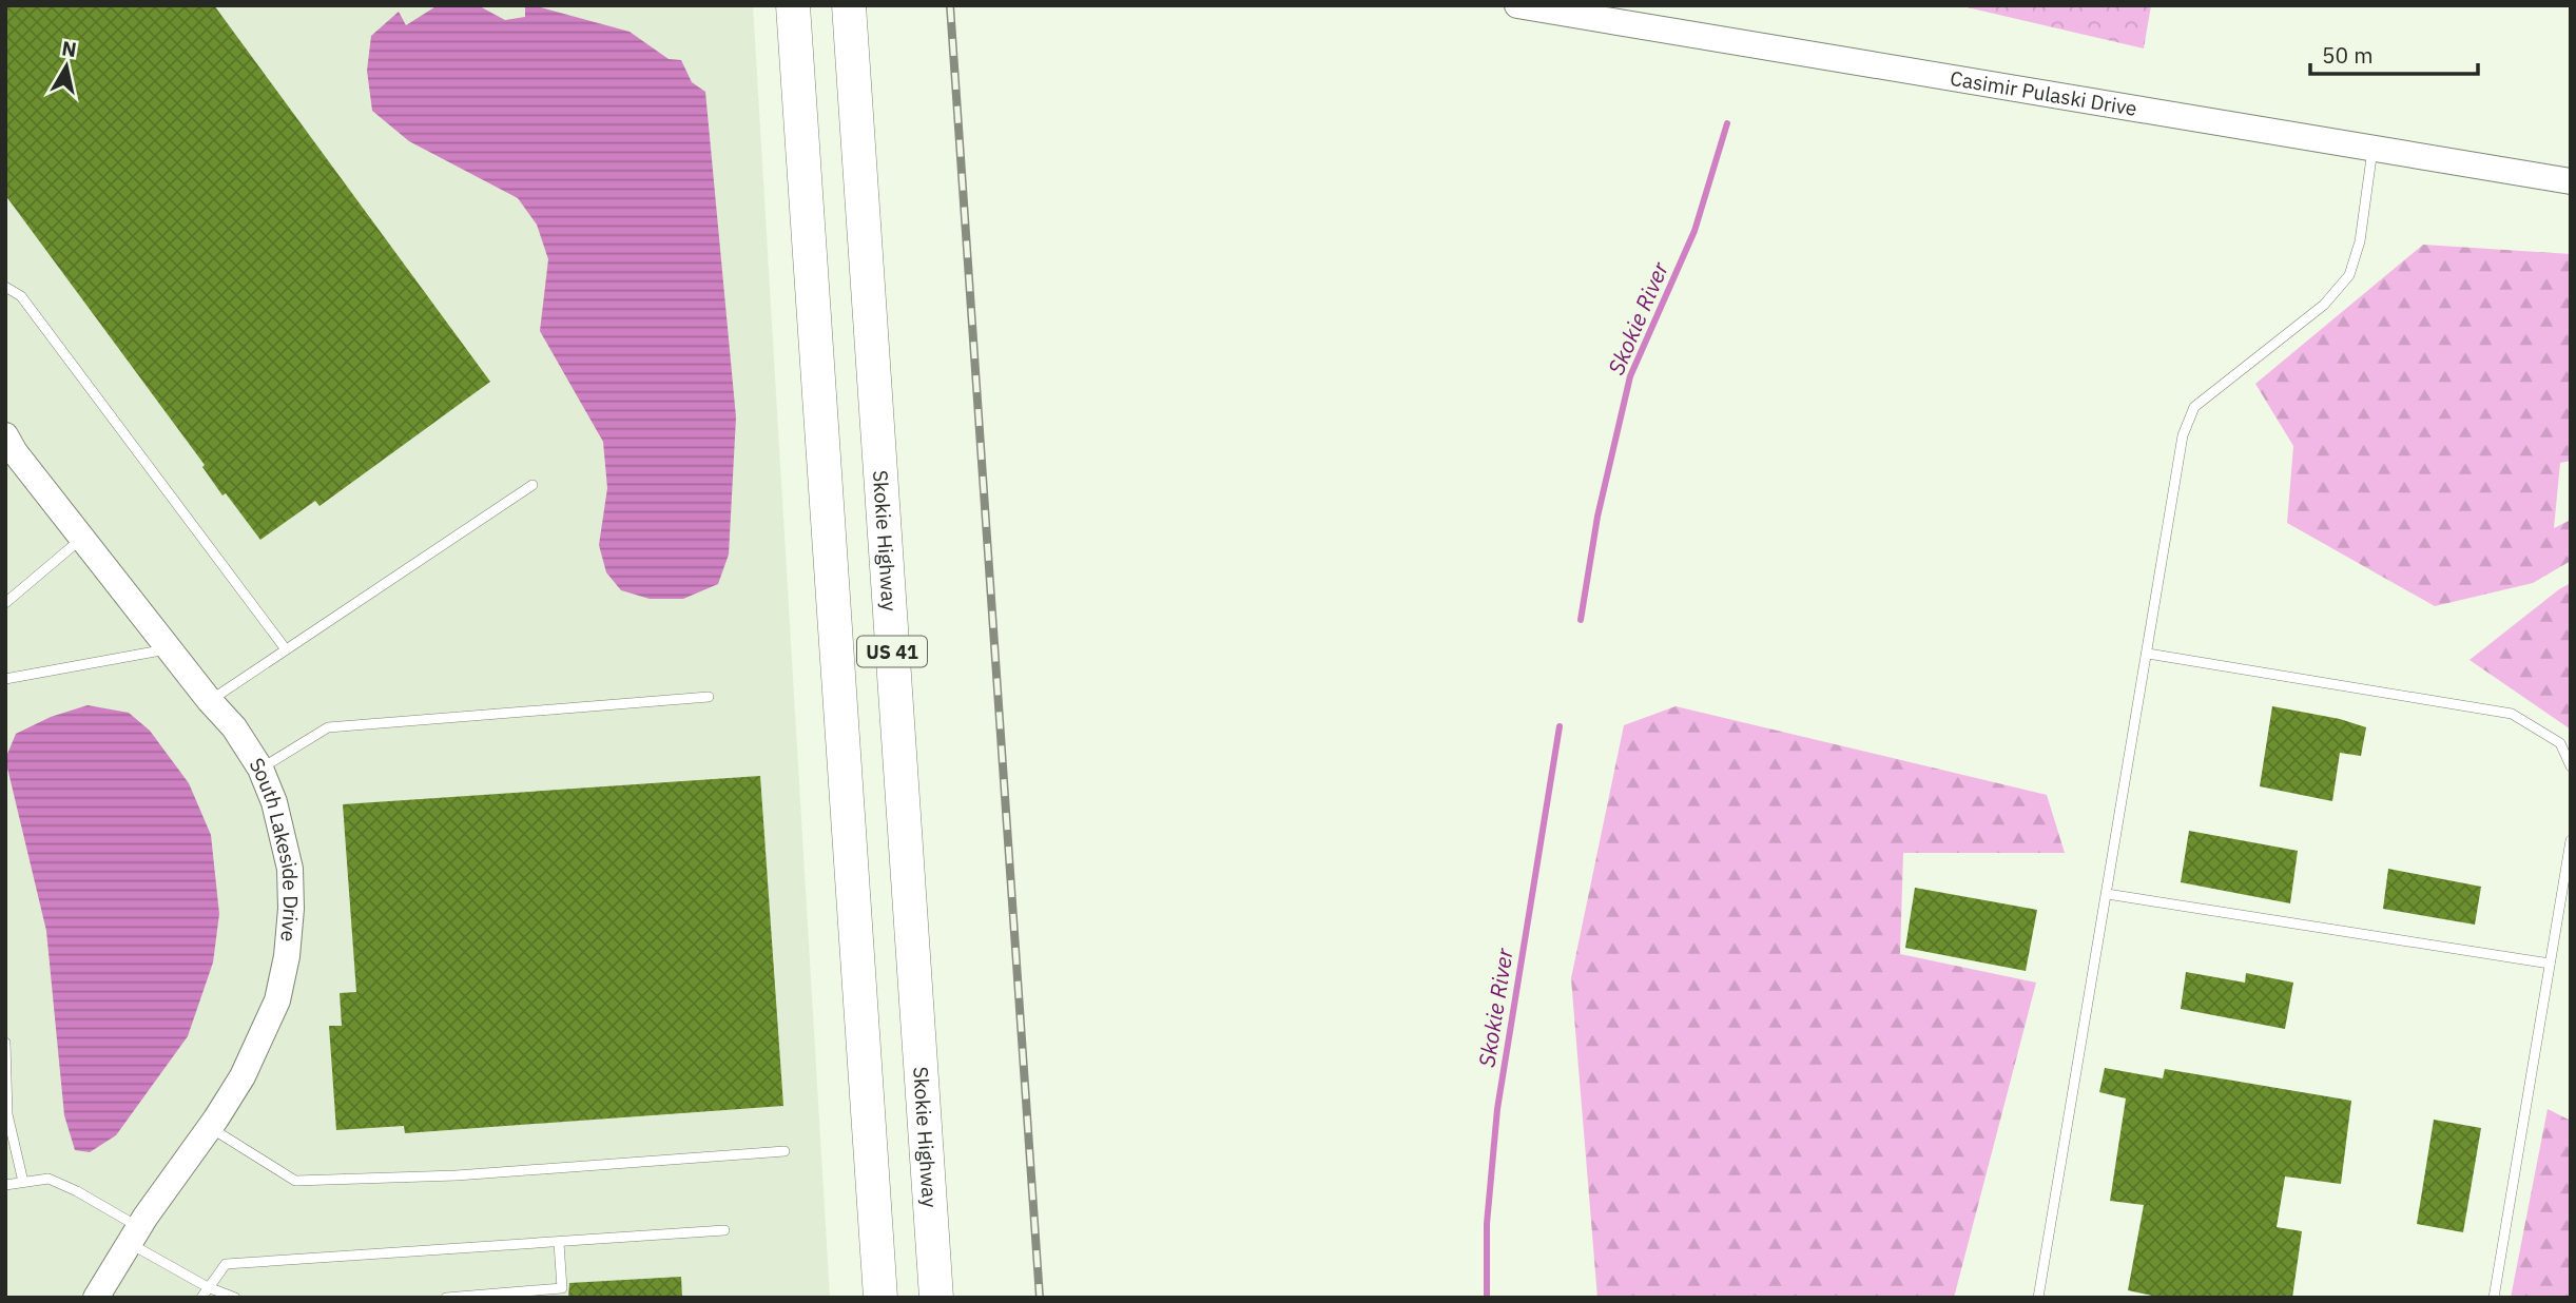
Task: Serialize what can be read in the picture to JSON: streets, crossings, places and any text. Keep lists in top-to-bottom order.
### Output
{
  "streets": {
    "highway": ["Skokie Highway", "US 41"],
    "street": ["Casimir Pulaski Drive", "South Lakeside Drive"]
  },
  "water": ["Skokie River"],
  "scale_bar": "50 m",
  "north": "top"
}
